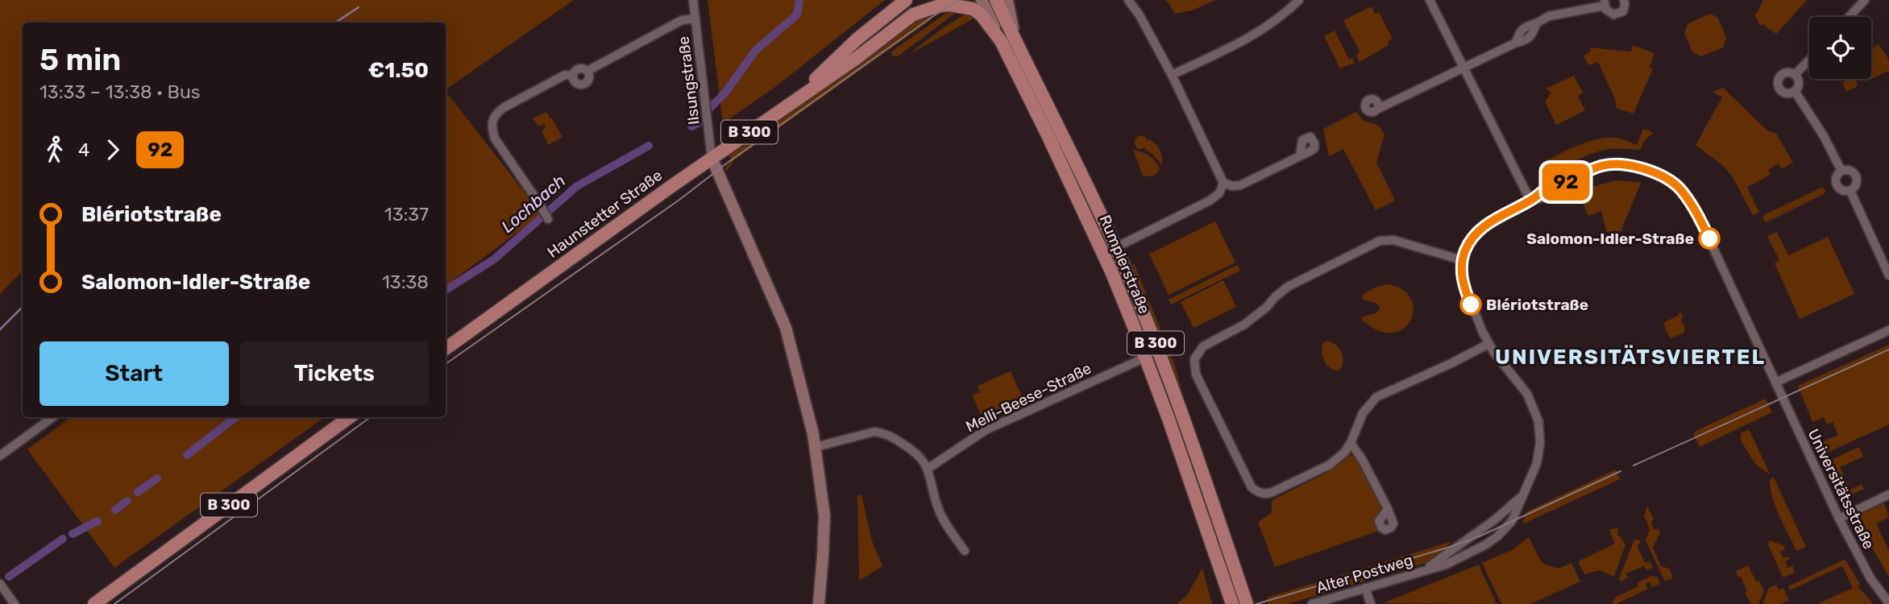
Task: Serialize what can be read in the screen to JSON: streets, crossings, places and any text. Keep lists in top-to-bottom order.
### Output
{
  "streets": {
    "main road": ["B 300", "Haunstetter Straße", "Rumplerstraße"],
    "street": [
      "Ilsungstraße",
      "Melli-Beese-Straße",
      "Universitätsstraße",
      "Alter Postweg"
    ]
  },
  "crossings": [
    ["Ilsungstraße", "Haunstetter Straße"],
    ["Haunstetter Straße", "Rumplerstraße"],
    ["Rumplerstraße", "Melli-Beese-Straße"]
  ],
  "districts": ["UNIVERSITÄTSVIERTEL"],
  "water": ["Lochbach"],
  "places": ["Salomon-Idler-Straße", "Blériotstraße"],
  "lines": ["bus line 92"],
  "page": {
    "on_map": "92",
    "heading": ["5 min", "13:33 – 13:38 · Bus", "€1.50"],
    "legs": ["4", "92"],
    "list": [
      {
        "name": "Blériotstraße",
        "value": "13:37"
      },
      {
        "name": "Salomon-Idler-Straße",
        "value": "13:38"
      }
    ],
    "buttons": ["Start", "Tickets"]
  }
}
